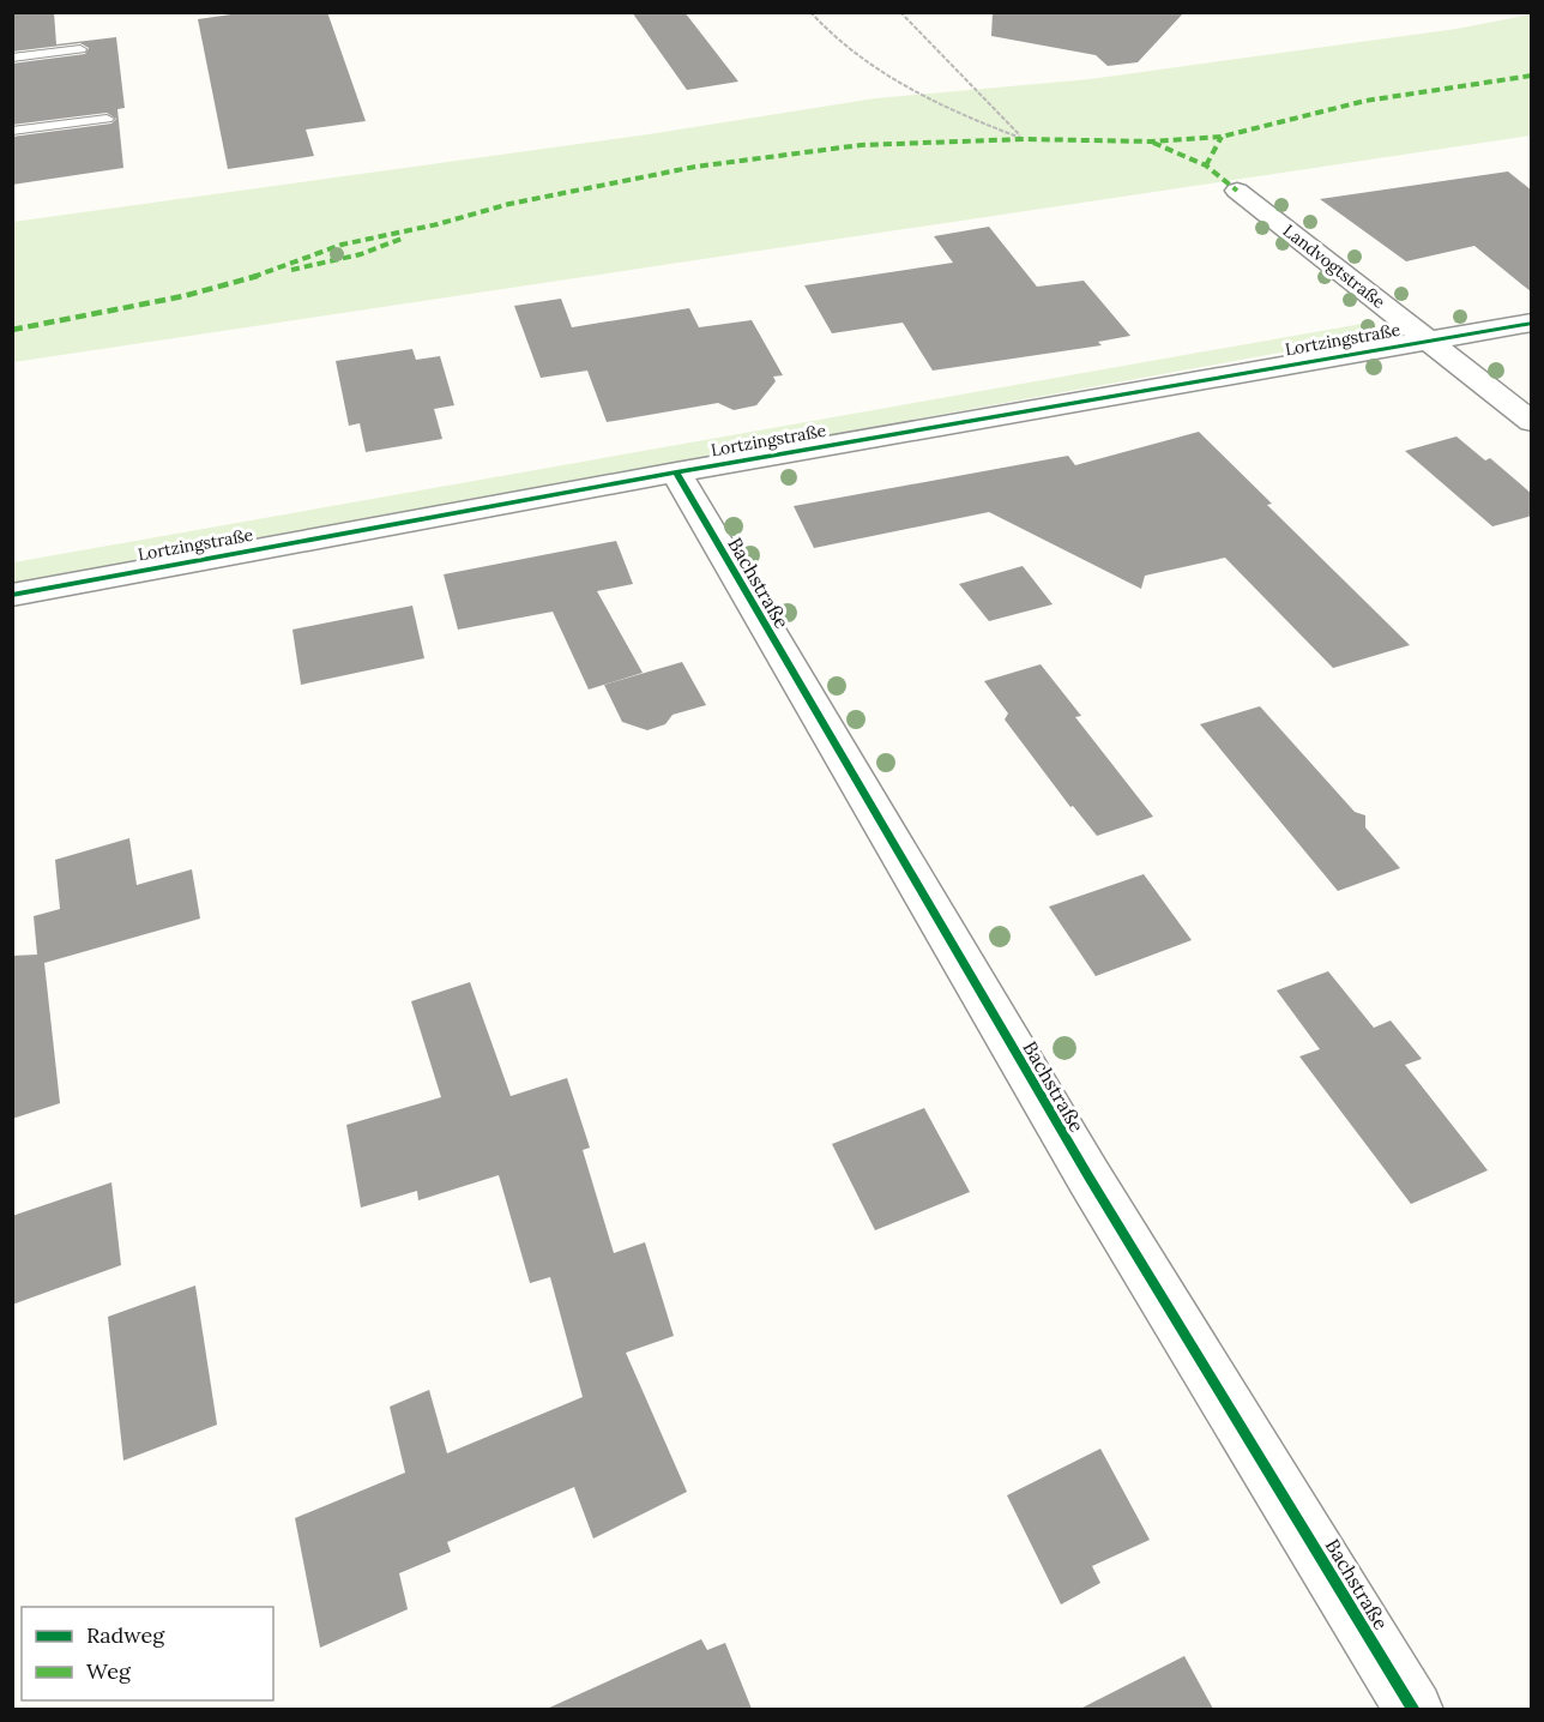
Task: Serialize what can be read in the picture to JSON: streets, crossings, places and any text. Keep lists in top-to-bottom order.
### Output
{
  "streets": {
    "street": ["Landvogtstraße", "Lortzingstraße", "Bachstraße"]
  },
  "crossings": [
    ["Landvogtstraße", "Lortzingstraße"],
    ["Lortzingstraße", "Bachstraße"]
  ],
  "legend": ["Radweg", "Weg"]
}
